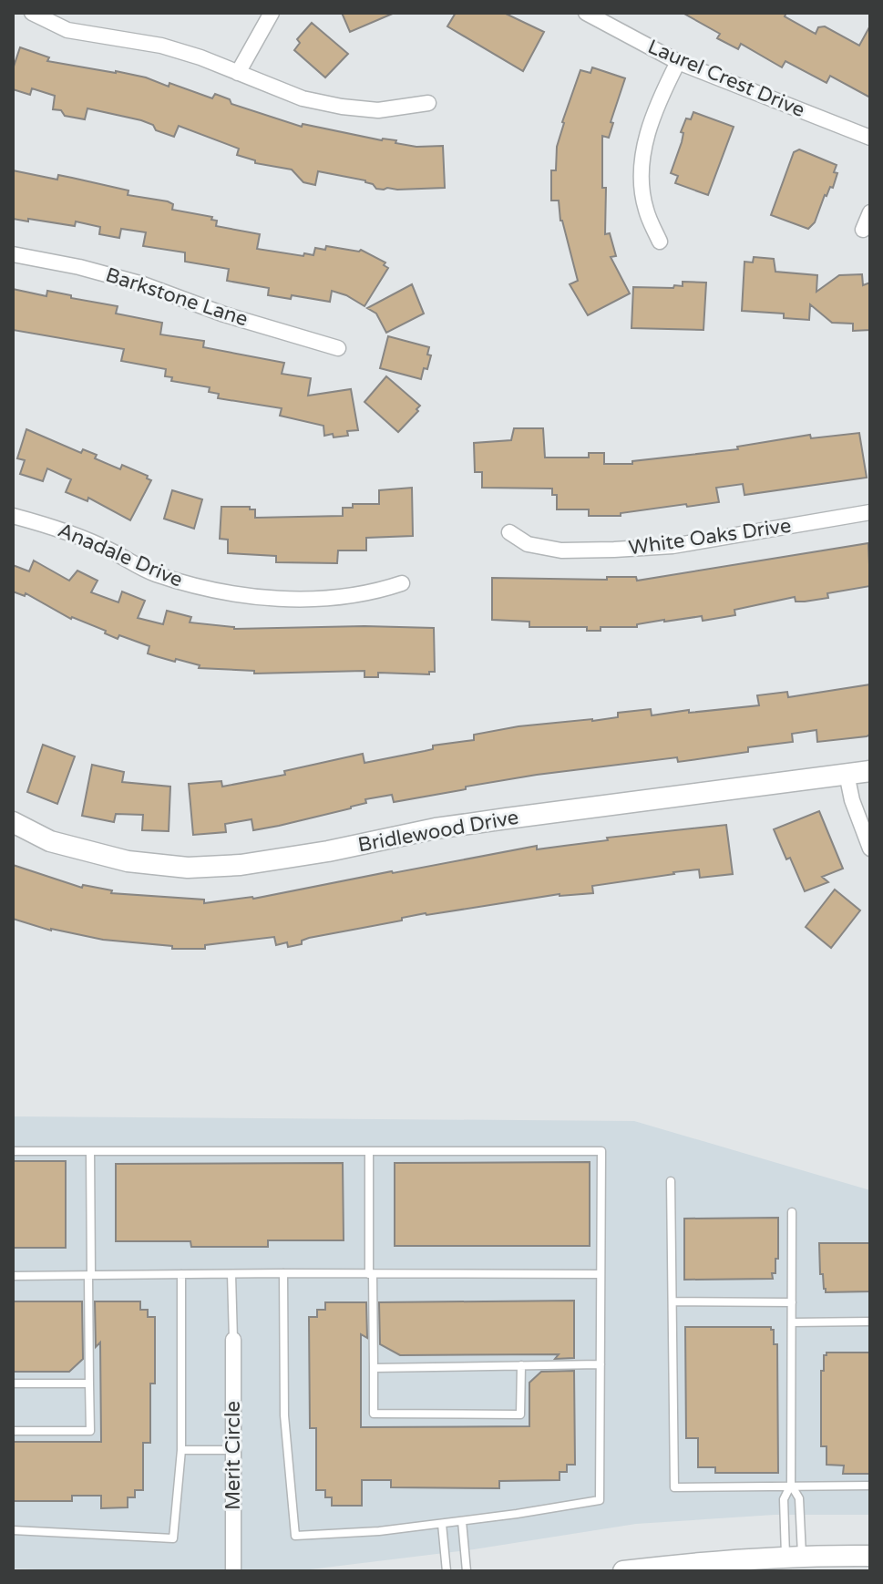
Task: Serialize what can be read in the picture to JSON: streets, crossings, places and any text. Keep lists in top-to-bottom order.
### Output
{
  "streets": {
    "street": [
      "Laurel Crest Drive",
      "Barkstone Lane",
      "White Oaks Drive",
      "Anadale Drive",
      "Bridlewood Drive",
      "Merit Circle"
    ]
  }
}
